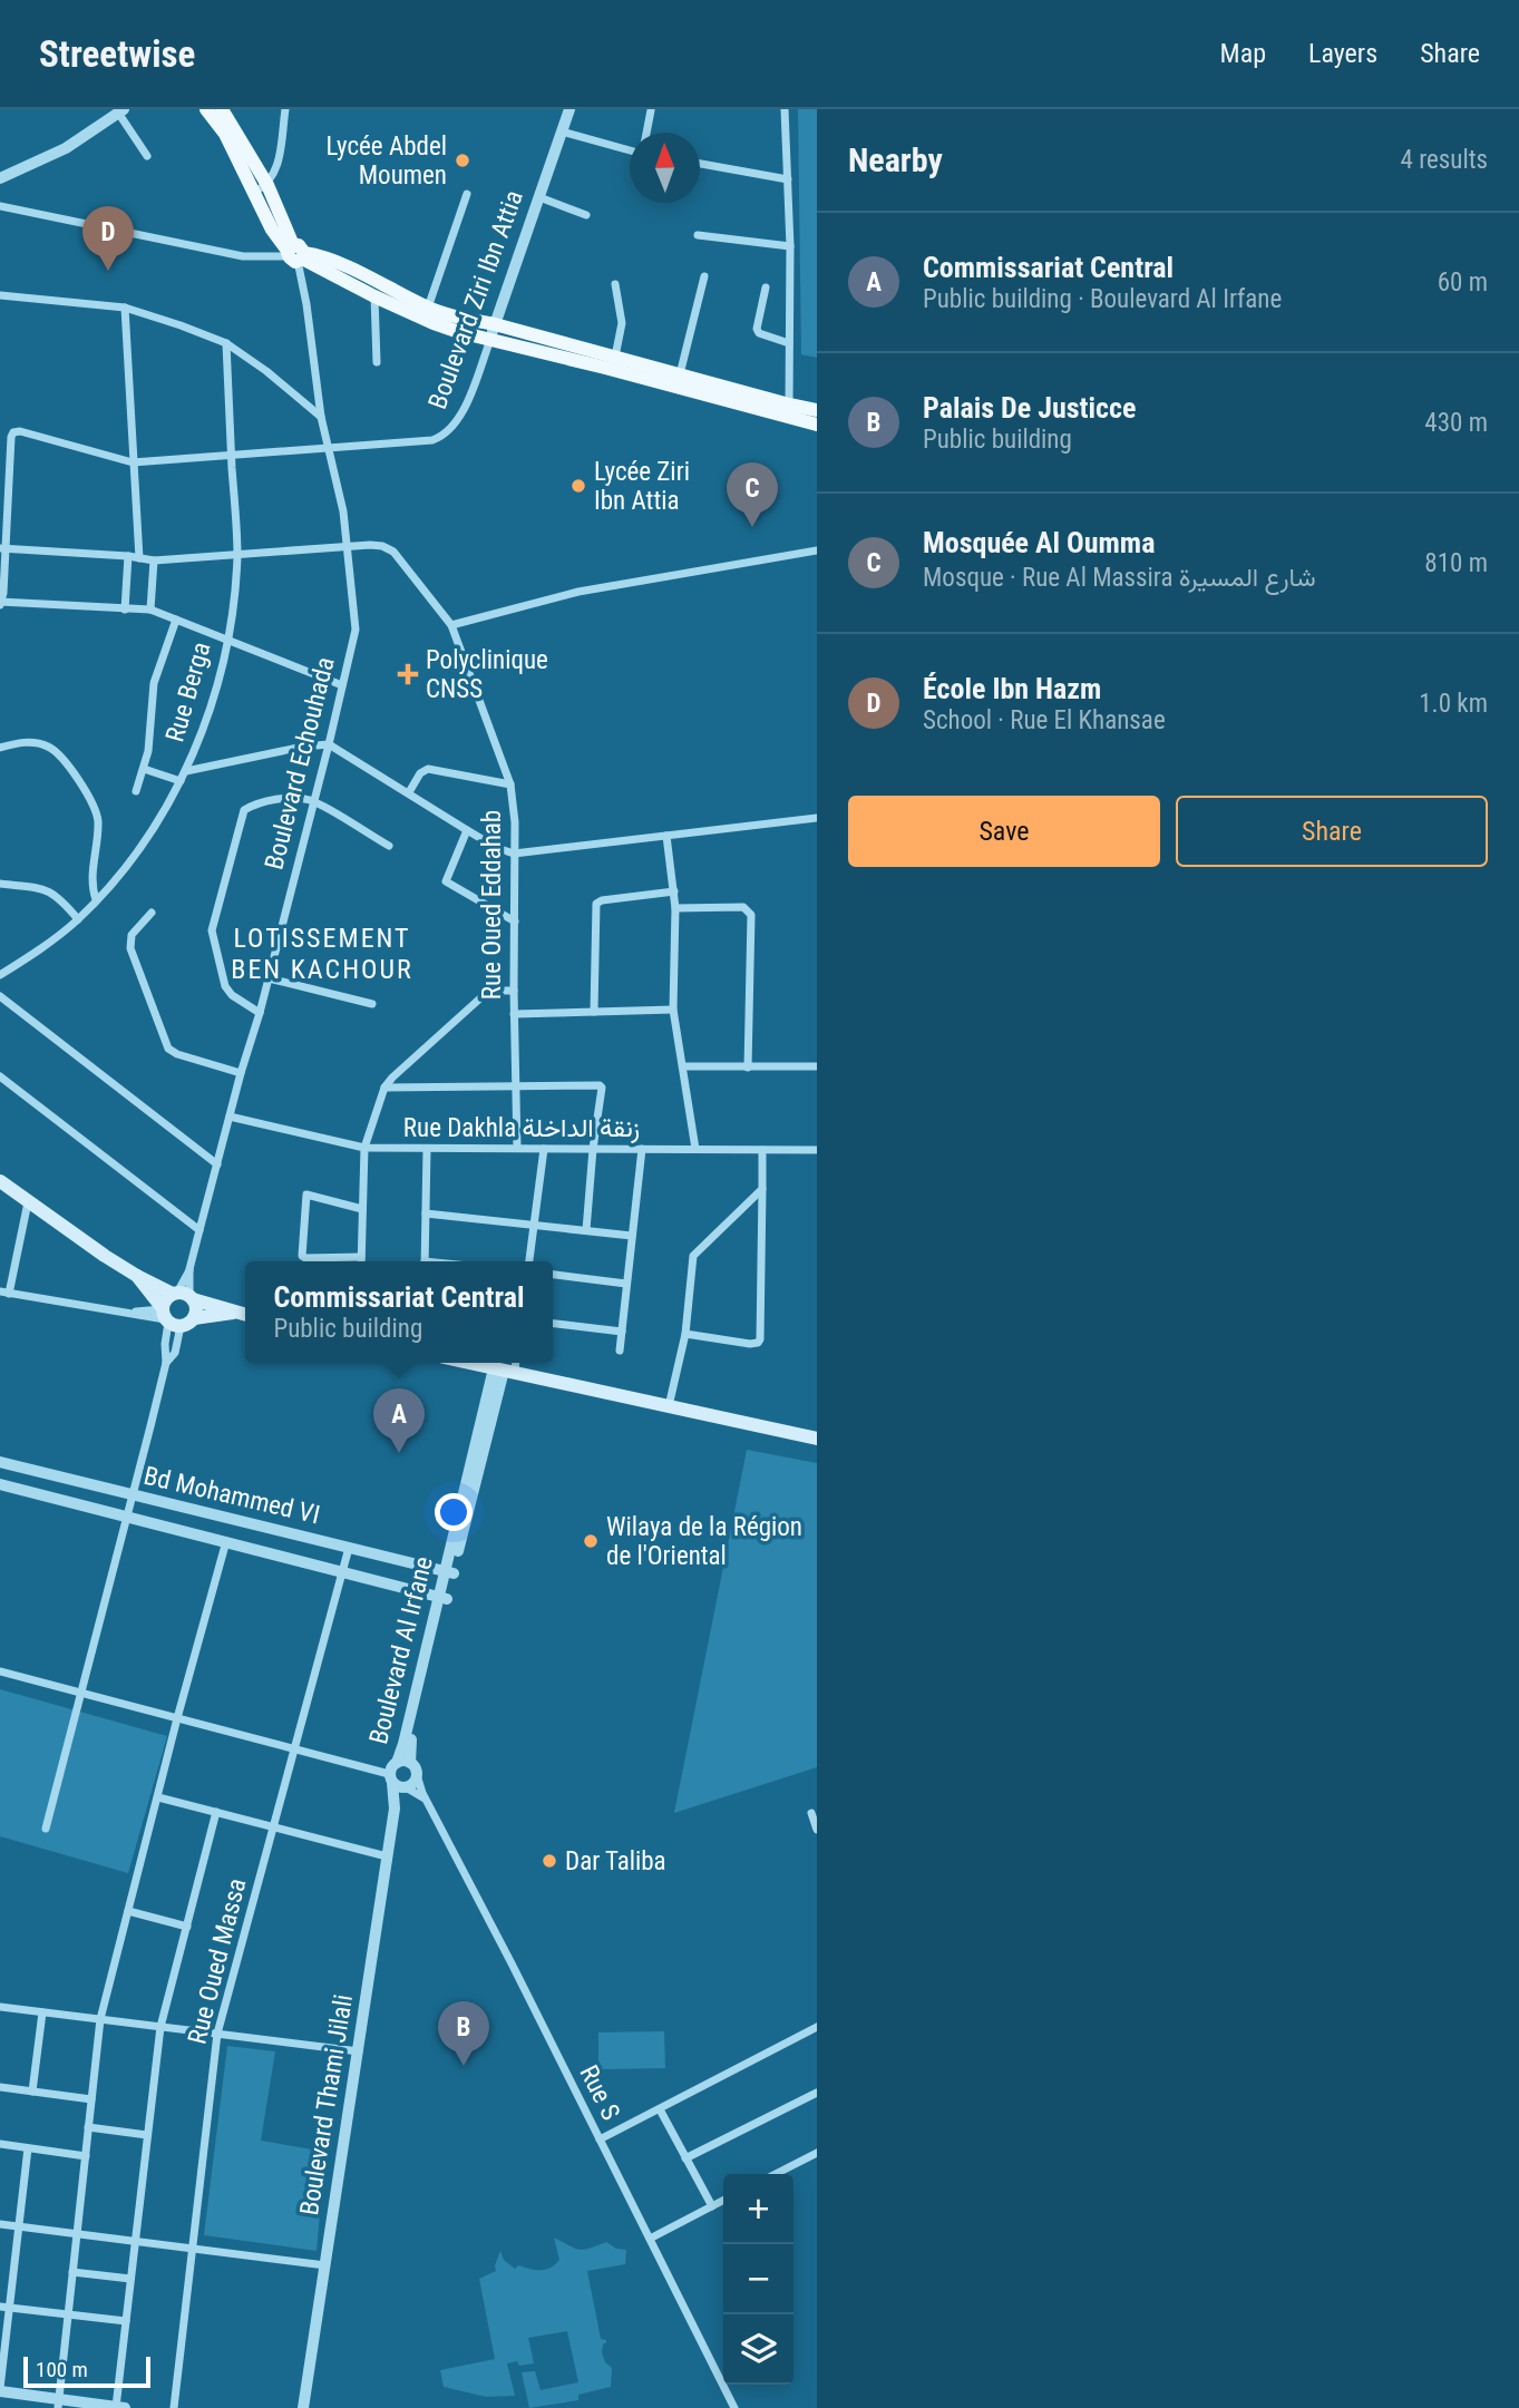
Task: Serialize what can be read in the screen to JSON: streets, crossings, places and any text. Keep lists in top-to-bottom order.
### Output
{
  "streets": {
    "street": [
      "Boulevard Ziri Ibn Attia",
      "Rue Berga",
      "Boulevard Echouhada",
      "Rue Oued Eddahab",
      "Rue Dakhla زنقة الداخلة",
      "Bd Mohammed VI",
      "Boulevard Al Irfane",
      "Rue Oued Massa",
      "Rue S",
      "Boulevard Thami Jilali"
    ]
  },
  "crossings": [
    ["Boulevard Ziri Ibn Attia", "Rue Berga"],
    ["Boulevard Ziri Ibn Attia", "Boulevard Echouhada"],
    ["Boulevard Ziri Ibn Attia", "Rue Oued Eddahab"],
    ["Rue Berga", "Rue Oued Eddahab"],
    ["Boulevard Echouhada", "Rue Oued Eddahab"],
    ["Boulevard Echouhada", "Rue Dakhla زنقة الداخلة"],
    ["Rue Oued Eddahab", "Rue Dakhla زنقة الداخلة"],
    ["Bd Mohammed VI", "Boulevard Al Irfane"],
    ["Bd Mohammed VI", "Rue Oued Massa"],
    ["Boulevard Al Irfane", "Rue S"],
    ["Boulevard Al Irfane", "Boulevard Thami Jilali"]
  ],
  "districts": ["LOTISSEMENT BEN KACHOUR"],
  "places": {
    "other": [
      "Lycée Abdel Moumen",
      "Lycée Ziri Ibn Attia",
      "Wilaya de la Région de l'Oriental",
      "Dar Taliba"
    ],
    "health": ["Polyclinique CNSS"]
  },
  "scale_bar": "100 m",
  "north": "top",
  "page": {
    "header": "Streetwise",
    "nav": ["Map", "Layers", "Share"],
    "heading": ["Nearby", "4 results"],
    "pins": [
      "D",
      "C",
      "A",
      "B"
    ],
    "list": [
      {
        "mark": "A",
        "name": "Commissariat Central",
        "note": "Public building · Boulevard Al Irfane",
        "value": "60 m"
      },
      {
        "mark": "B",
        "name": "Palais De Justicce",
        "note": "Public building",
        "value": "430 m"
      },
      {
        "mark": "C",
        "name": "Mosquée Al Oumma",
        "note": "Mosque · Rue Al Massira شارع المسيرة",
        "value": "810 m"
      },
      {
        "mark": "D",
        "name": "École Ibn Hazm",
        "note": "School · Rue El Khansae",
        "value": "1.0 km"
      }
    ],
    "buttons": ["Save", "Share"],
    "popup": ["Commissariat Central", "Public building"],
    "map_buttons": ["+", "−"],
    "scale": "100 m"
  }
}
